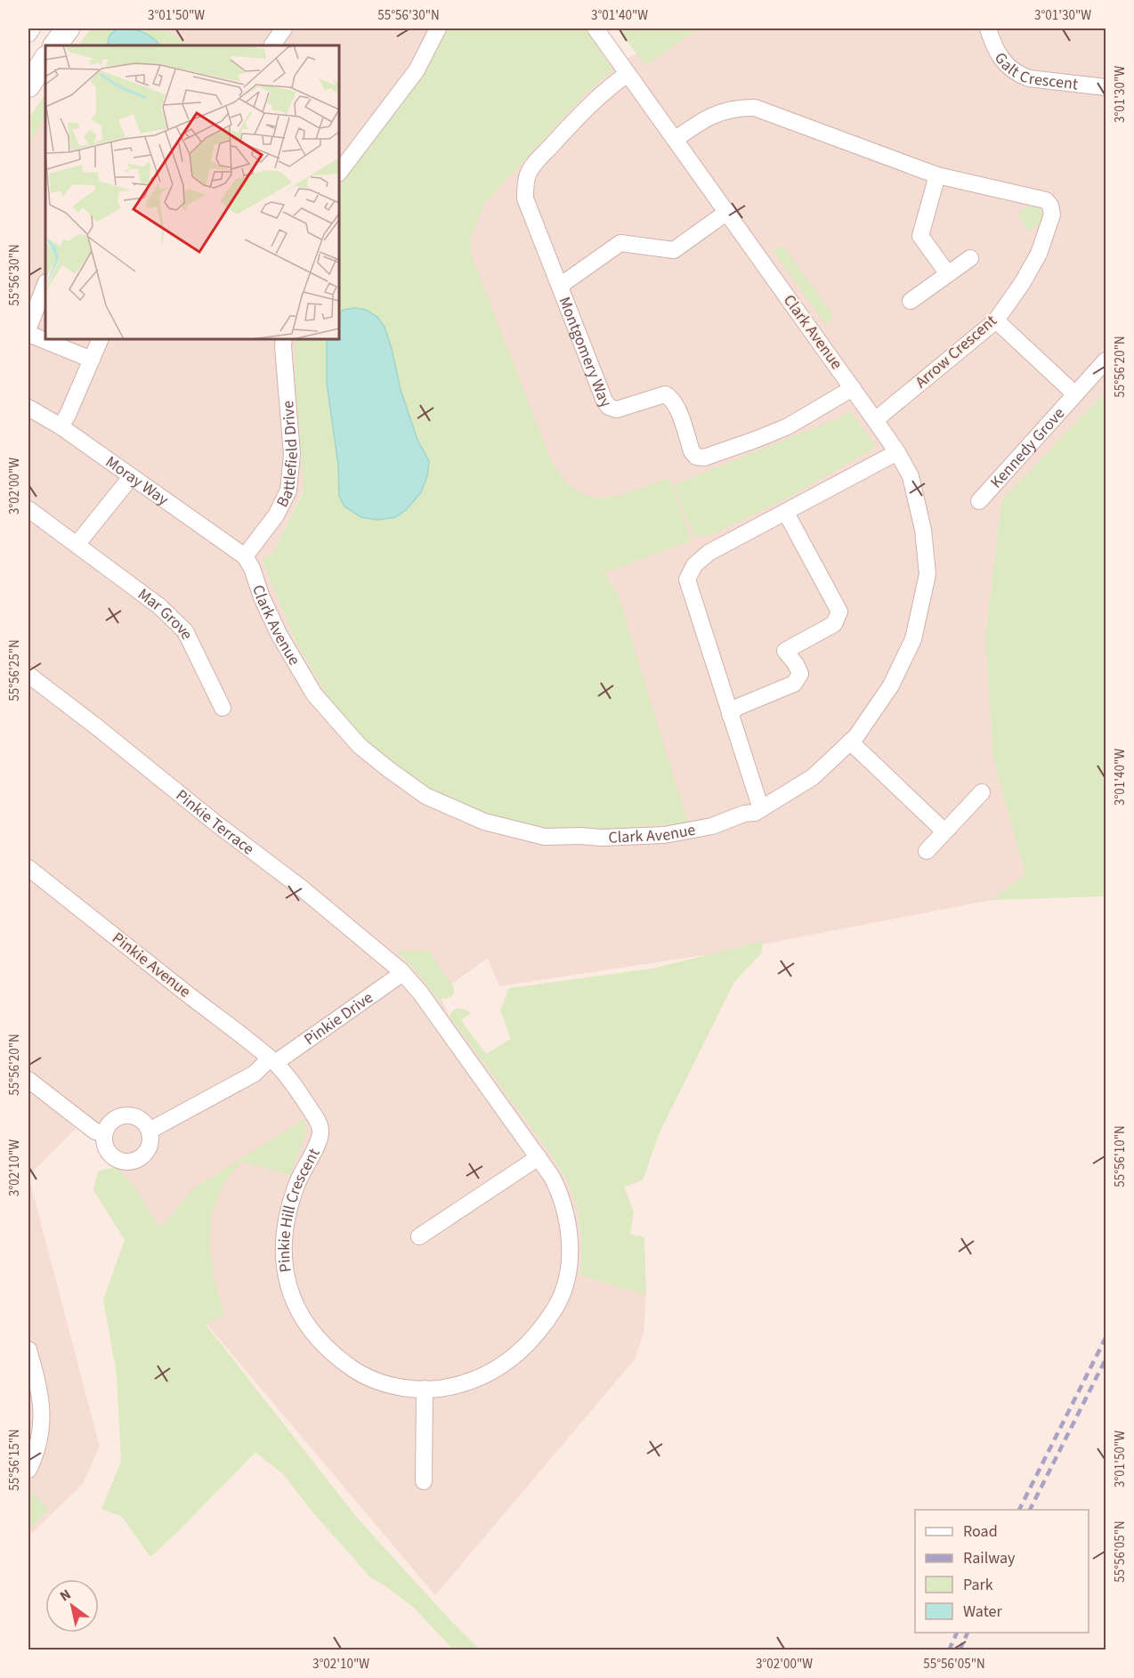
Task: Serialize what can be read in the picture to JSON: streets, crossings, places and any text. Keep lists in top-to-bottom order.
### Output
{
  "streets": {
    "street": [
      "Galt Crescent",
      "Clark Avenue",
      "Montgomery Way",
      "Arrow Crescent",
      "Kennedy Grove",
      "Battlefield Drive",
      "Moray Way",
      "Mar Grove",
      "Pinkie Terrace",
      "Pinkie Avenue",
      "Pinkie Drive",
      "Pinkie Hill Crescent"
    ]
  },
  "crossings": [
    ["Clark Avenue", "Montgomery Way"],
    ["Clark Avenue", "Arrow Crescent"],
    ["Clark Avenue", "Battlefield Drive"],
    ["Clark Avenue", "Moray Way"],
    ["Arrow Crescent", "Kennedy Grove"],
    ["Battlefield Drive", "Moray Way"],
    ["Pinkie Terrace", "Pinkie Drive"],
    ["Pinkie Terrace", "Pinkie Hill Crescent"],
    ["Pinkie Avenue", "Pinkie Drive"],
    ["Pinkie Avenue", "Pinkie Hill Crescent"],
    ["Pinkie Drive", "Pinkie Hill Crescent"]
  ],
  "legend": [
    "Road",
    "Railway",
    "Park",
    "Water"
  ],
  "north": "top left",
  "coordinates": [
    "3°01'50\"W",
    "55°56'30\"N",
    "3°01'40\"W",
    "3°01'30\"W",
    "55°56'20\"N",
    "3°02'00\"W",
    "55°56'25\"N",
    "55°56'10\"N",
    "3°02'10\"W",
    "55°56'15\"N",
    "55°56'05\"N"
  ]
}
